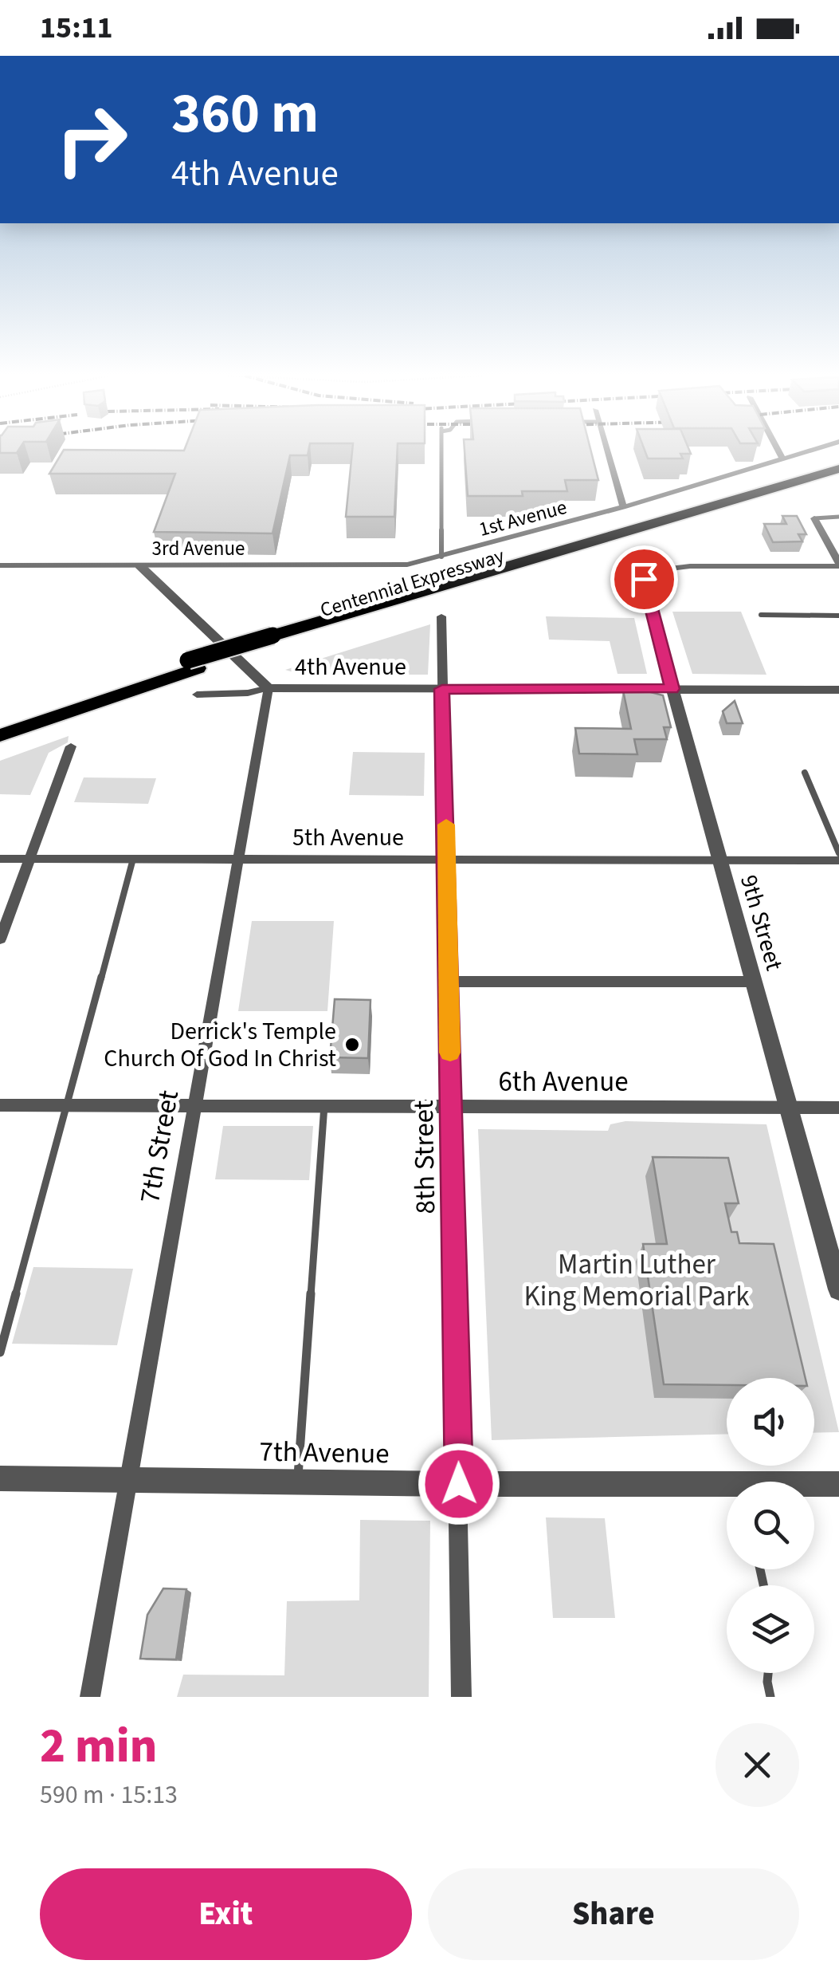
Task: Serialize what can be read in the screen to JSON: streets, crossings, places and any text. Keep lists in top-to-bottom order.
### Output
{
  "streets": {
    "highway": ["Centennial Expressway"],
    "street": [
      "1st Avenue",
      "3rd Avenue",
      "4th Avenue",
      "5th Avenue",
      "9th Street",
      "6th Avenue",
      "7th Street",
      "8th Street",
      "7th Avenue"
    ]
  },
  "crossings": [
    ["1st Avenue", "3rd Avenue"],
    ["4th Avenue", "9th Street"],
    ["4th Avenue", "7th Street"],
    ["4th Avenue", "8th Street"],
    ["5th Avenue", "9th Street"],
    ["5th Avenue", "7th Street"],
    ["5th Avenue", "8th Street"],
    ["9th Street", "6th Avenue"],
    ["6th Avenue", "7th Street"],
    ["6th Avenue", "8th Street"],
    ["7th Street", "7th Avenue"],
    ["8th Street", "7th Avenue"]
  ],
  "parks": ["Martin Luther King Memorial Park"],
  "places": ["Derrick's Temple Church Of God In Christ"],
  "page": {
    "status": "15:11",
    "turn": ["360 m", "4th Avenue"],
    "heading": ["2 min", "590 m · 15:13"],
    "buttons": ["Exit", "Share"]
  }
}
